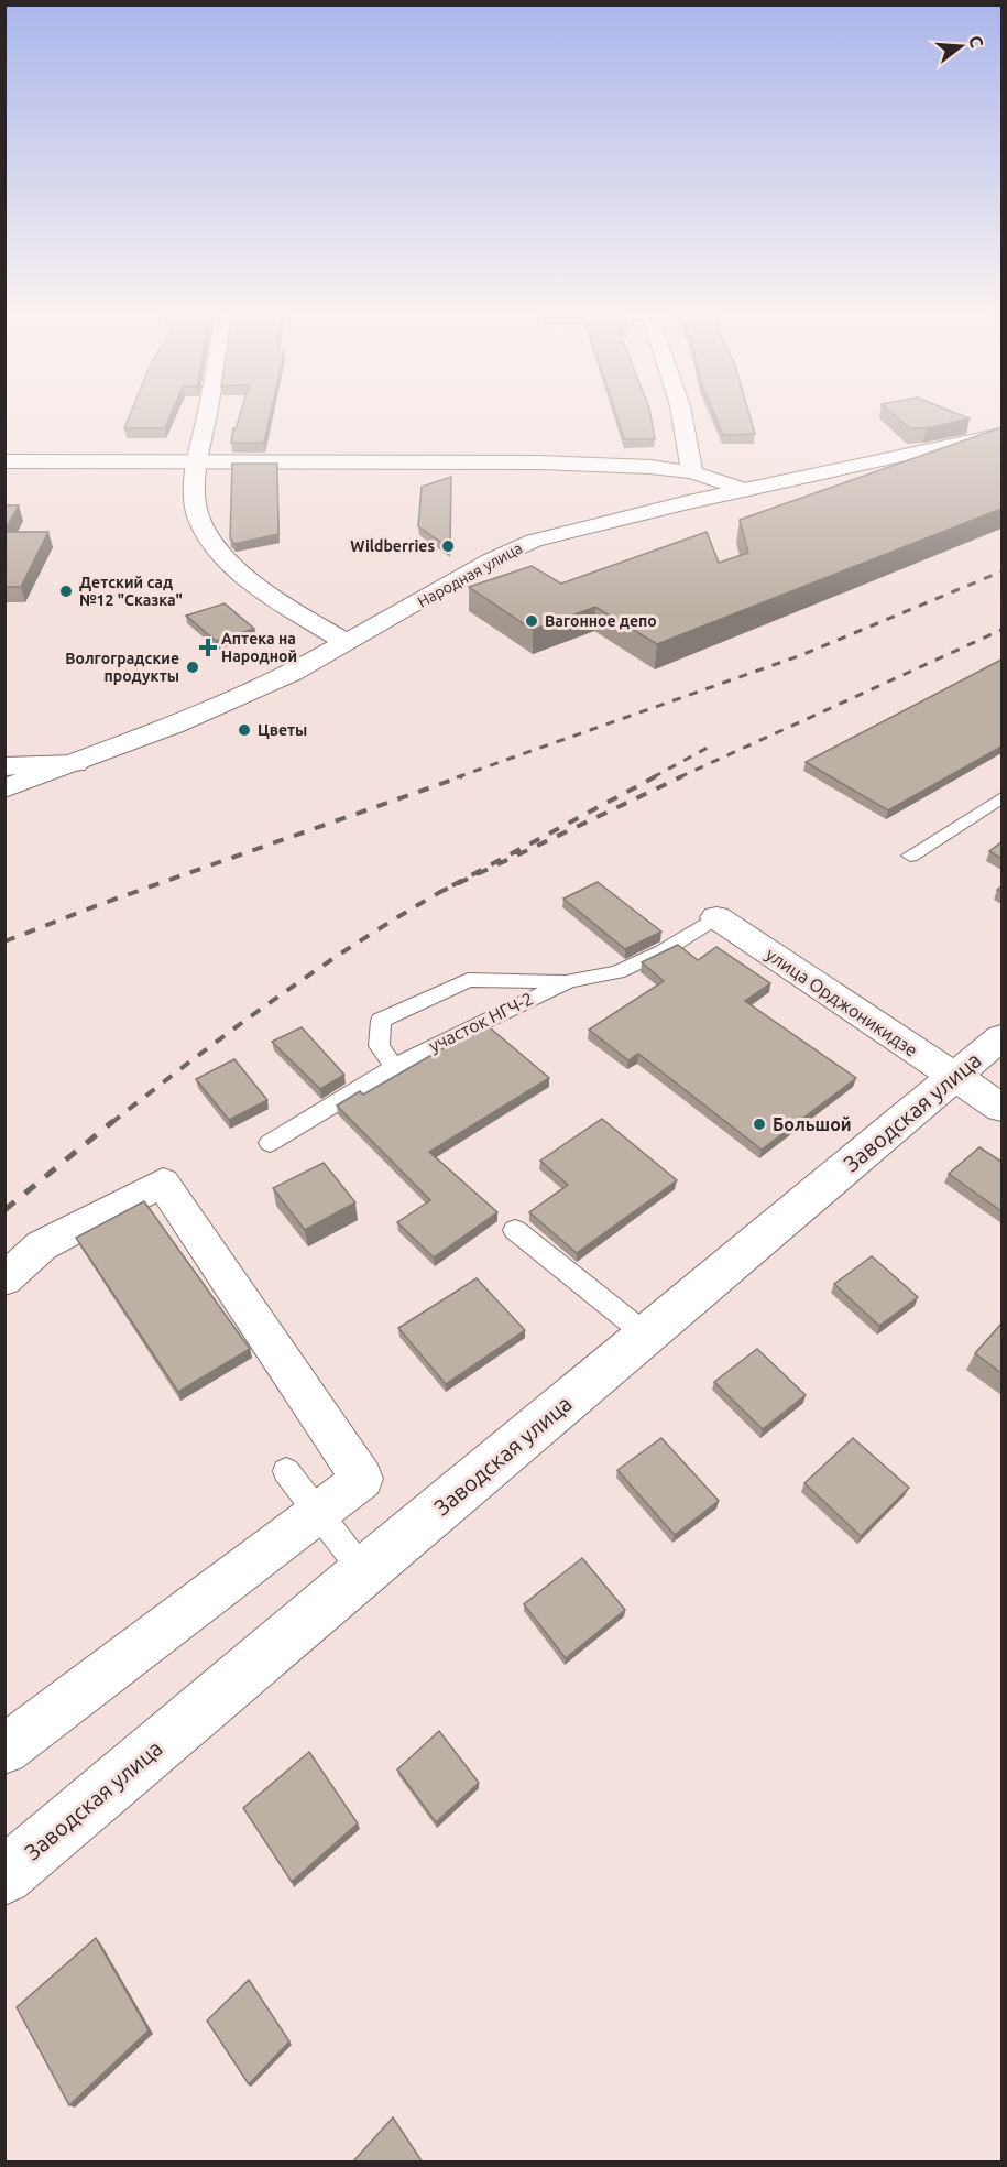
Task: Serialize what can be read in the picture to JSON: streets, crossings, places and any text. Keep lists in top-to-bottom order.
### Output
{
  "streets": {
    "street": ["Народная улица", "улица Орджоникидзе", "Заводская улица"],
    "lane": ["участок НГЧ-2"]
  },
  "crossings": [
    ["улица Орджоникидзе", "участок НГЧ-2"],
    ["улица Орджоникидзе", "Заводская улица"]
  ],
  "places": {
    "other": [
      "Wildberries",
      "Детский сад №12 \"Сказка\"",
      "Вагонное депо",
      "Волгоградские продукты",
      "Цветы",
      "Большой"
    ],
    "health": ["Аптека на Народной"]
  },
  "north": "right"
}
